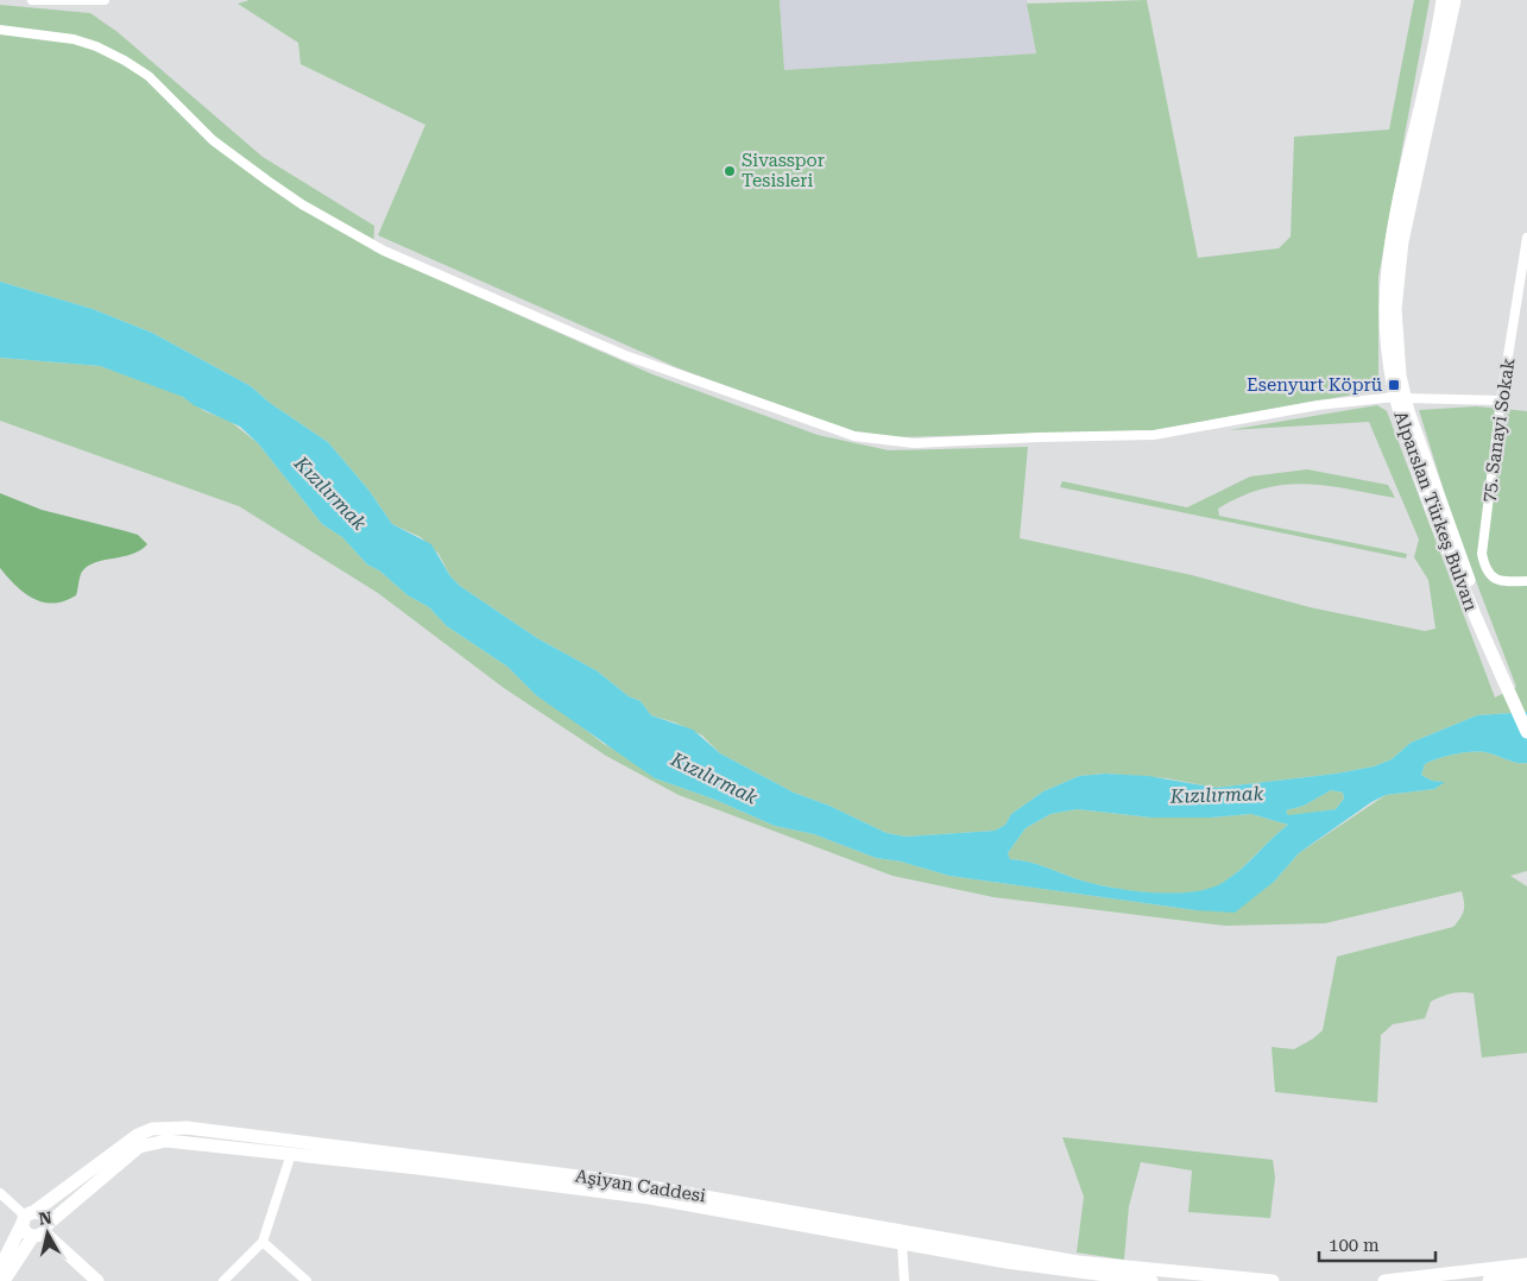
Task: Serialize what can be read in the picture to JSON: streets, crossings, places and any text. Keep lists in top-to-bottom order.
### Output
{
  "streets": {
    "street": ["75. Sanayi Sokak", "Alparslan Türkeş Bulvarı", "Aşiyan Caddesi"]
  },
  "water": ["Kızılırmak"],
  "places": {
    "other": ["Sivasspor Tesisleri"],
    "transit": ["Esenyurt Köprü"]
  },
  "scale_bar": "100 m",
  "north": "top"
}
